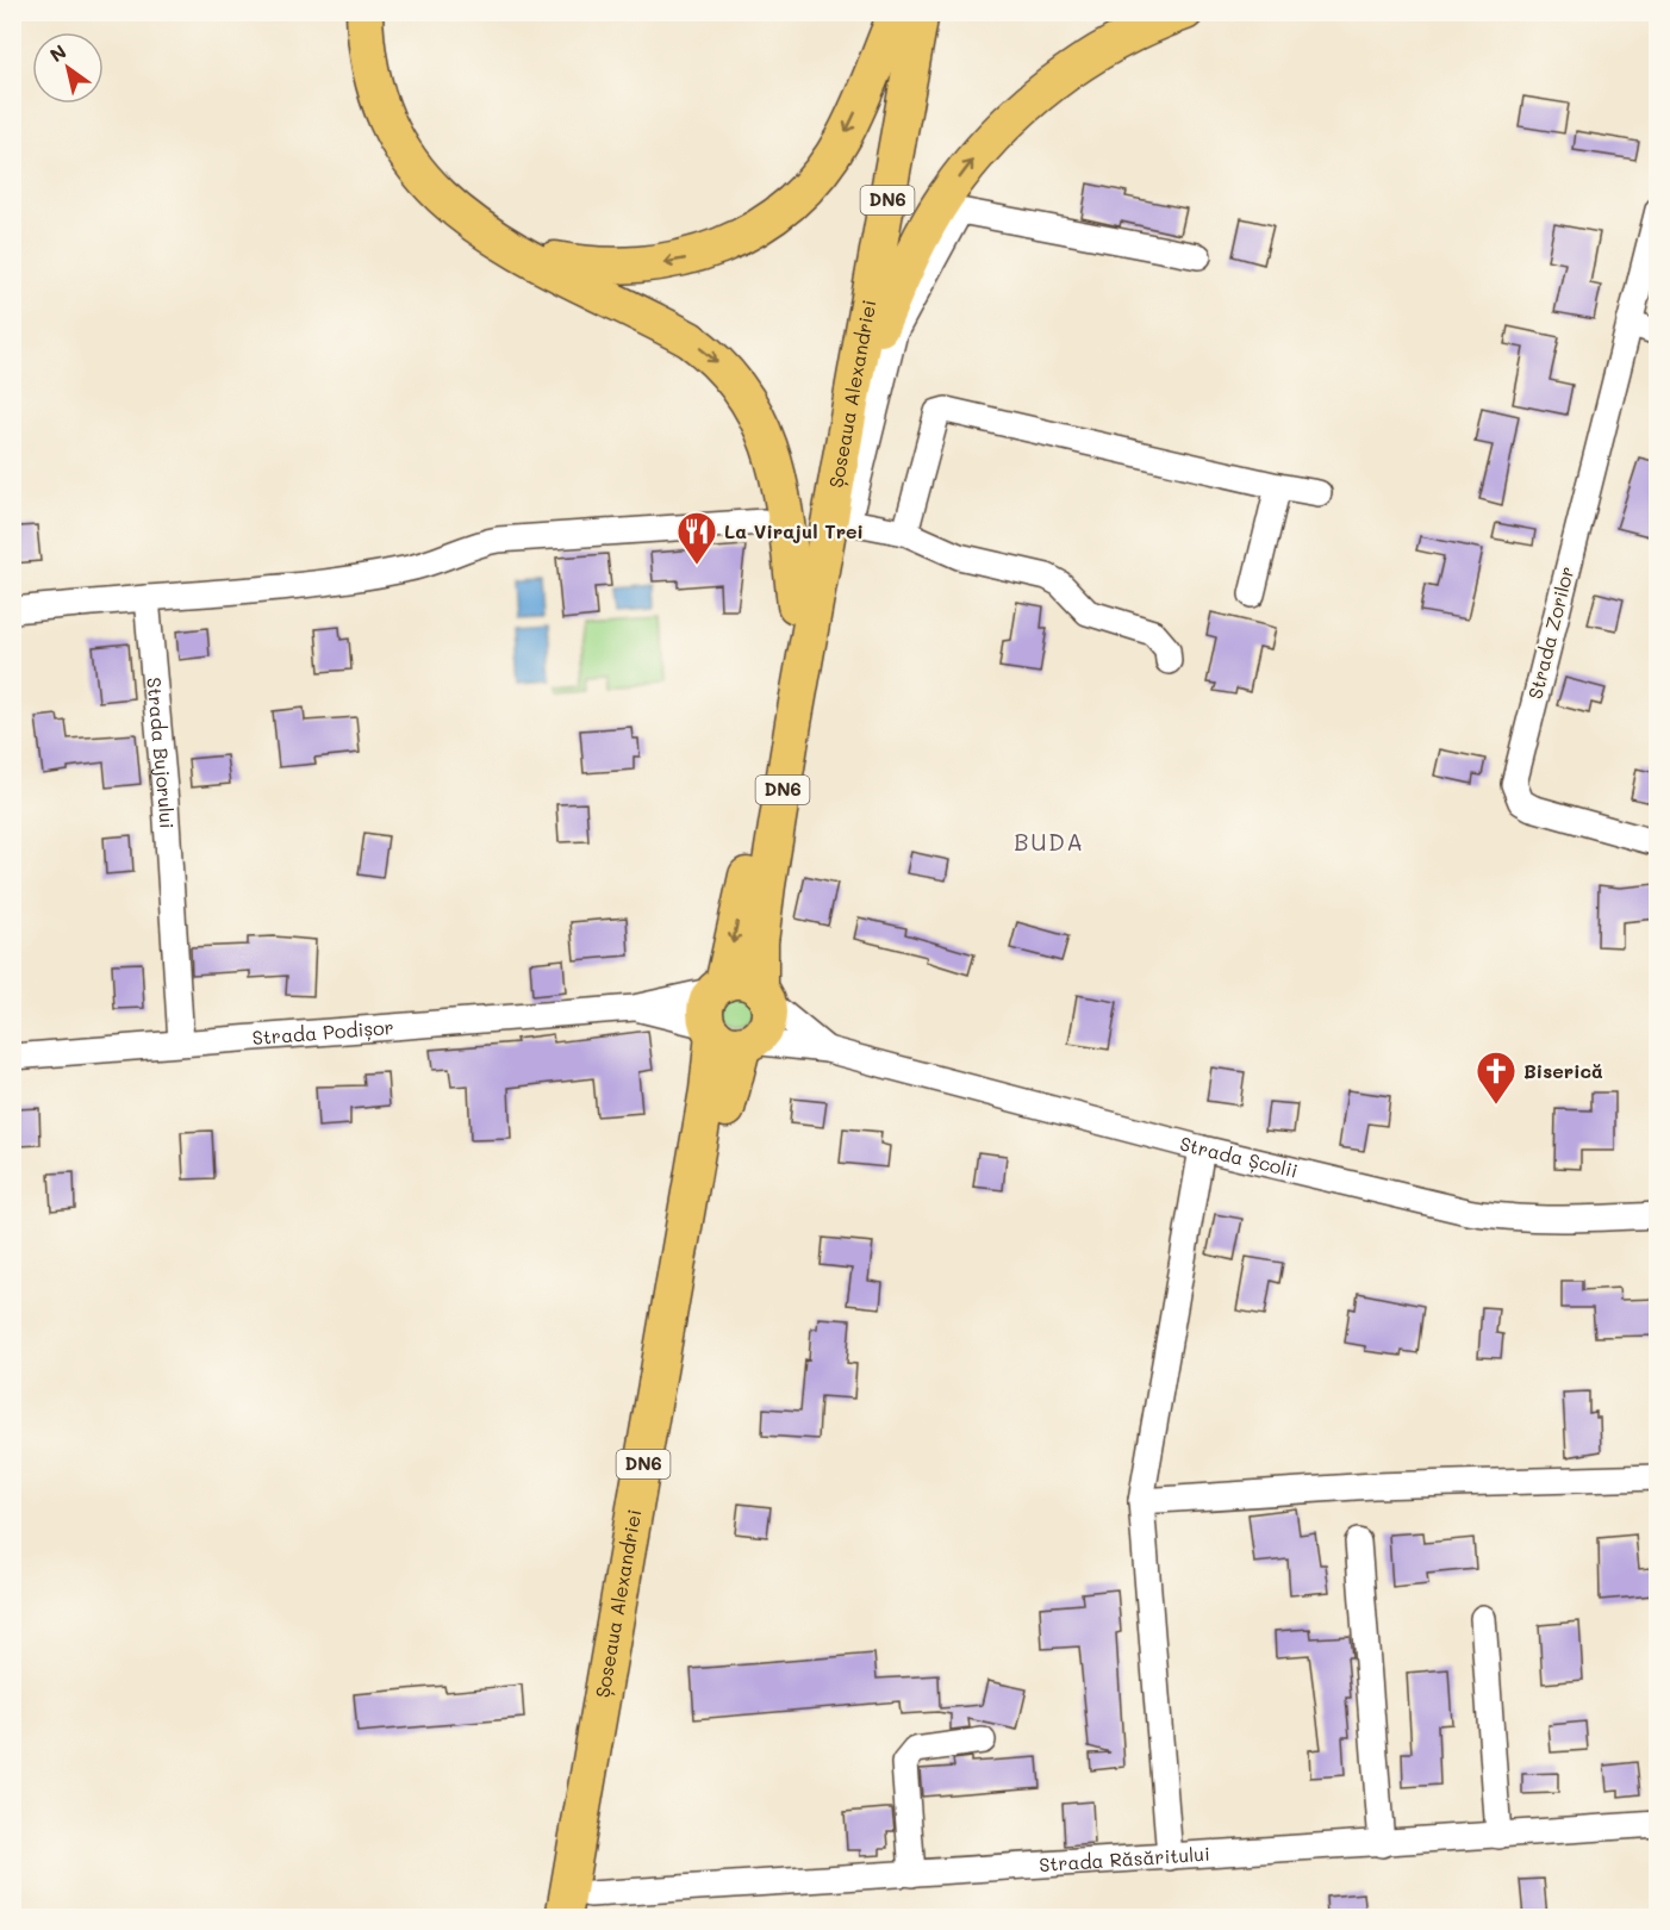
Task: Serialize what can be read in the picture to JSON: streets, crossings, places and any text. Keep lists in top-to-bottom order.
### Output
{
  "streets": {
    "highway": ["DN6", "Șoseaua Alexandriei"],
    "street": [
      "Strada Zorilor",
      "Strada Bujorului",
      "Strada Podișor",
      "Strada Școlii",
      "Strada Răsăritului"
    ]
  },
  "crossings": [
    ["Șoseaua Alexandriei", "Strada Podișor"],
    ["Șoseaua Alexandriei", "Strada Școlii"],
    ["Șoseaua Alexandriei", "Strada Răsăritului"],
    ["Strada Bujorului", "Strada Podișor"],
    ["Strada Podișor", "Strada Școlii"]
  ],
  "districts": ["BUDA"],
  "places": {
    "restaurant": ["La Virajul Trei"],
    "church": ["Biserică"]
  },
  "north": "top left"
}
